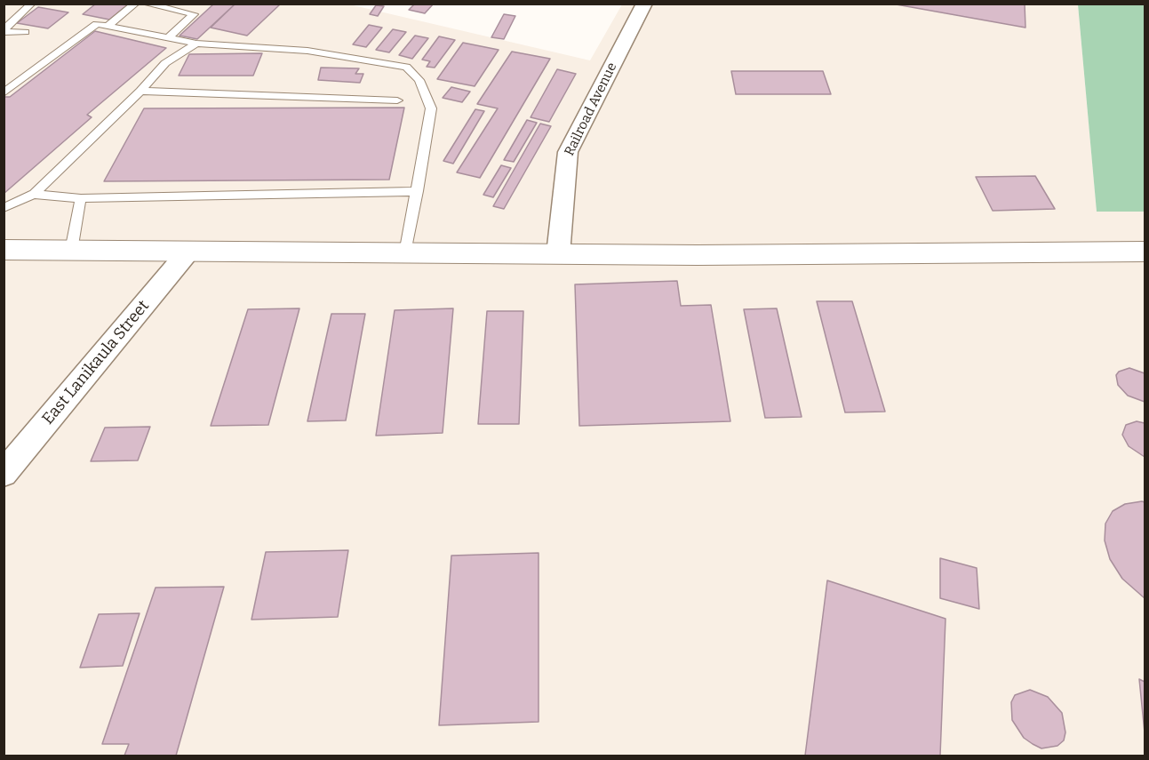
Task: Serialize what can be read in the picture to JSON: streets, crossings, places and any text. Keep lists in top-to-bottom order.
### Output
{
  "streets": {
    "street": ["Railroad Avenue", "East Lanikaula Street"]
  }
}
